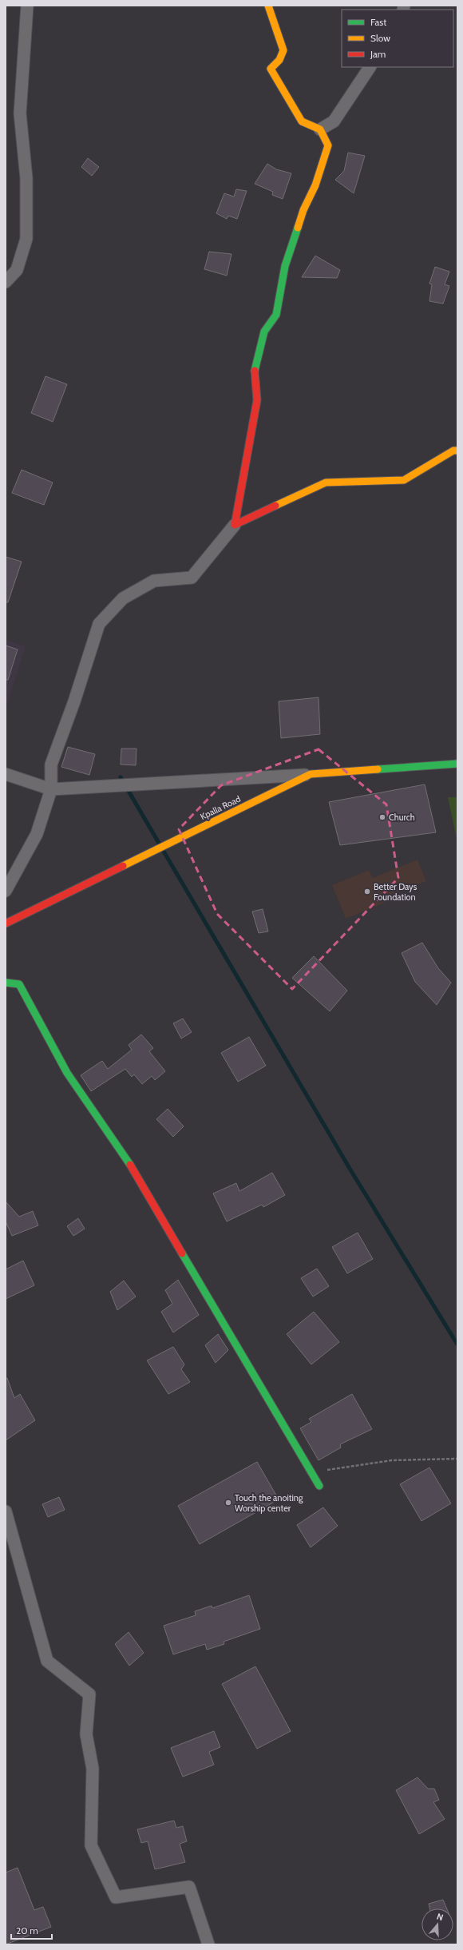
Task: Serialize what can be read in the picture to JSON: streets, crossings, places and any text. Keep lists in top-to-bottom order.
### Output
{
  "streets": {
    "street": ["Kpalla Road"]
  },
  "places": ["Church", "Better Days Foundation", "Touch the anoiting Worship center"],
  "legend": ["Fast", "Slow", "Jam"],
  "scale_bar": "20 m",
  "north": "top"
}
